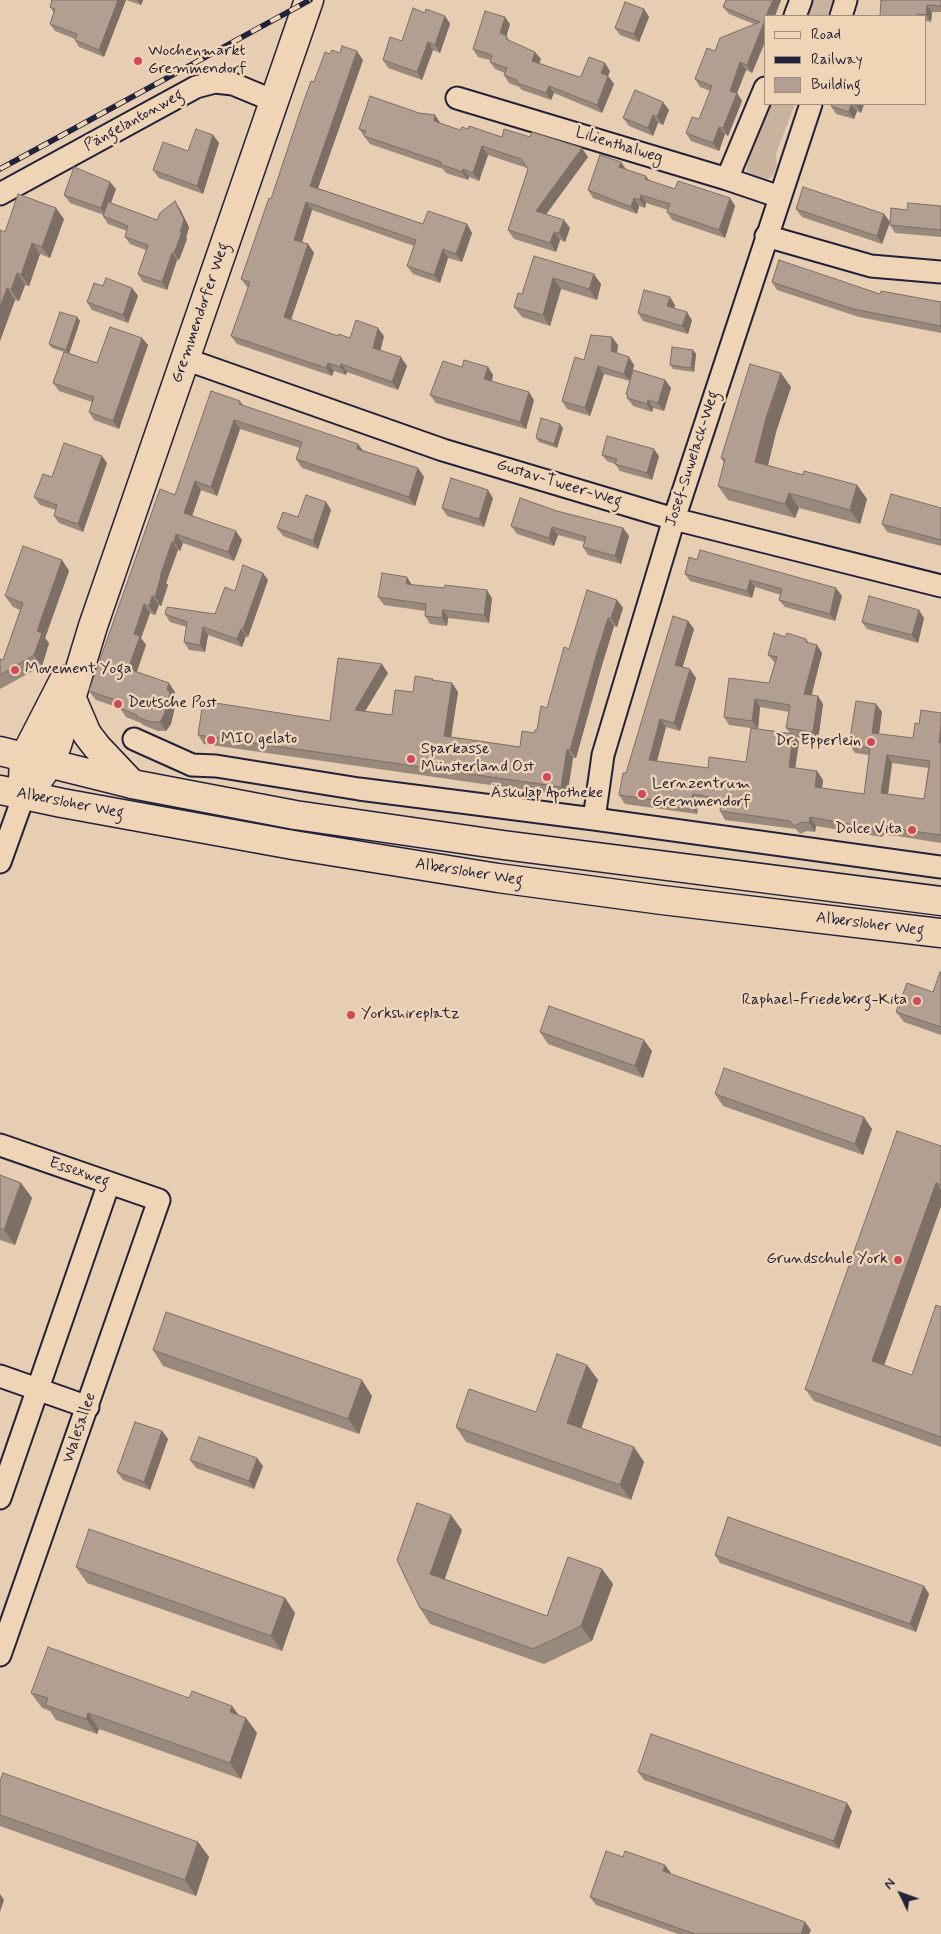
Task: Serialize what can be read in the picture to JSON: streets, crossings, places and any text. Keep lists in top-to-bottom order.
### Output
{
  "streets": {
    "main road": ["Gremmendorfer Weg", "Albersloher Weg"],
    "street": [
      "Pängelantonweg",
      "Lilienthalweg",
      "Josef-Suwelack-Weg",
      "Gustav-Tweer-Weg",
      "Essexweg",
      "Walesallee"
    ]
  },
  "crossings": [
    ["Pängelantonweg", "Gremmendorfer Weg"],
    ["Lilienthalweg", "Josef-Suwelack-Weg"],
    ["Gremmendorfer Weg", "Gustav-Tweer-Weg"],
    ["Gremmendorfer Weg", "Albersloher Weg"],
    ["Josef-Suwelack-Weg", "Gustav-Tweer-Weg"],
    ["Essexweg", "Walesallee"]
  ],
  "places": [
    "Wochenmarkt Gremmendorf",
    "Movement Yoga",
    "Deutsche Post",
    "MIO gelato",
    "Dr. Epperlein",
    "Sparkasse Münsterland Ost",
    "Äskulap Apotheke",
    "Lernzentrum Gremmendorf",
    "Dolce Vita",
    "Raphael-Friedeberg-Kita",
    "Yorkshireplatz",
    "Grundschule York"
  ],
  "legend": ["Road", "Railway", "Building"],
  "north": "top left"
}
